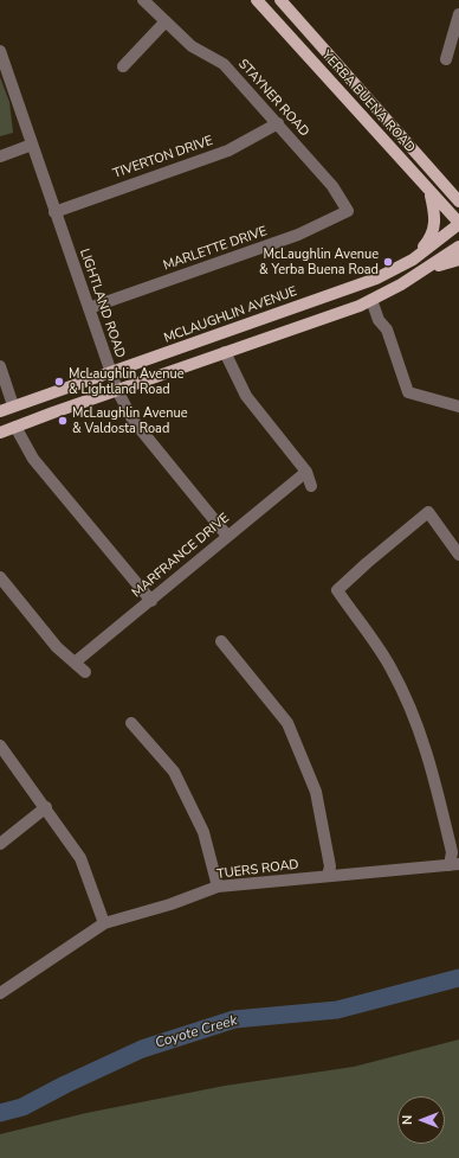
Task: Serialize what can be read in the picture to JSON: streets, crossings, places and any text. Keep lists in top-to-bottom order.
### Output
{
  "streets": {
    "main road": ["YERBA BUENA ROAD", "MCLAUGHLIN AVENUE"],
    "street": [
      "STAYNER ROAD",
      "TIVERTON DRIVE",
      "MARLETTE DRIVE",
      "LIGHTLAND ROAD",
      "MARFRANCE DRIVE",
      "TUERS ROAD"
    ]
  },
  "crossings": [
    ["STAYNER ROAD", "TIVERTON DRIVE"],
    ["STAYNER ROAD", "MARLETTE DRIVE"],
    ["YERBA BUENA ROAD", "MCLAUGHLIN AVENUE"],
    ["TIVERTON DRIVE", "LIGHTLAND ROAD"],
    ["MARLETTE DRIVE", "LIGHTLAND ROAD"],
    ["LIGHTLAND ROAD", "MCLAUGHLIN AVENUE"],
    ["LIGHTLAND ROAD", "MARFRANCE DRIVE"]
  ],
  "water": ["Coyote Creek"],
  "places": ["McLaughlin Avenue & Yerba Buena Road", "McLaughlin Avenue & Lightland Road", "McLaughlin Avenue & Valdosta Road"],
  "north": "left"
}
